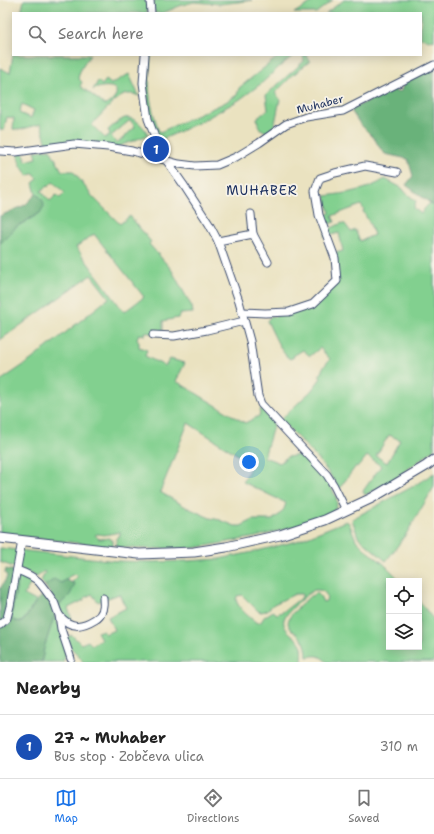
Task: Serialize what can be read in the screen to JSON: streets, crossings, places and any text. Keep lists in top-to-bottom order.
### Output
{
  "streets": {
    "street": ["Muhaber"]
  },
  "districts": ["MUHABER"],
  "page": {
    "search": "Search here",
    "pins": "1",
    "heading": "Nearby",
    "list": [
      {
        "mark": "1",
        "name": "27 ~ Muhaber",
        "note": "Bus stop · Zobčeva ulica",
        "value": "310 m"
      }
    ],
    "nav": ["Map", "Directions", "Saved"]
  }
}
